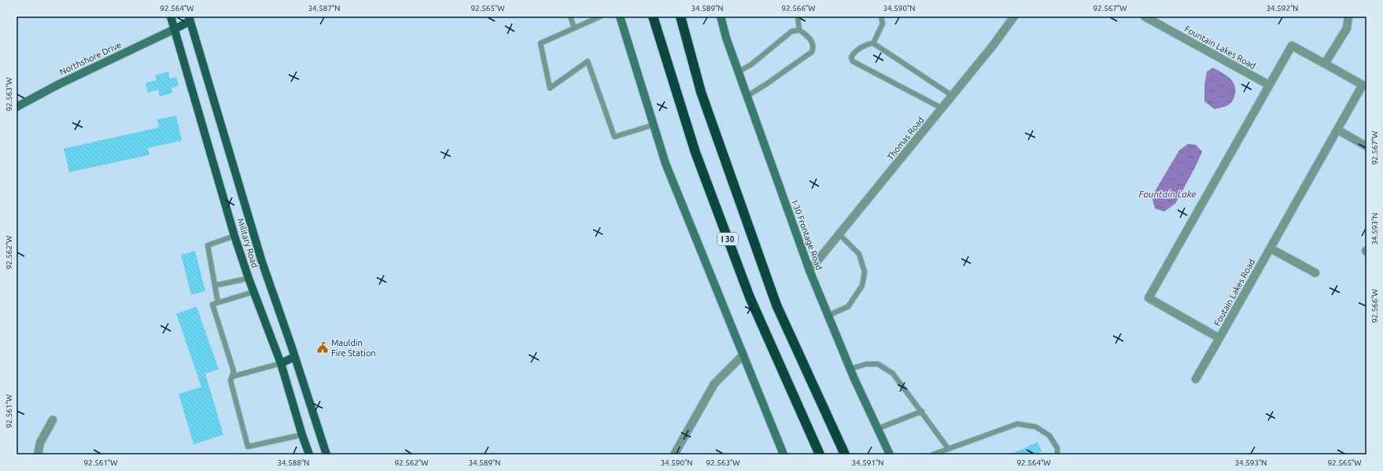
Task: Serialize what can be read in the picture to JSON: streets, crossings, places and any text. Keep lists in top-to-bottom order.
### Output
{
  "streets": {
    "highway": ["I 30"],
    "main road": ["Northshore Drive", "I-30 Frontage Road", "Military Road"],
    "street": ["Fountain Lakes Road", "Thomas Road", "Foutain Lakes Road"]
  },
  "crossings": [
    ["Fountain Lakes Road", "Foutain Lakes Road"],
    ["Northshore Drive", "Military Road"],
    ["Thomas Road", "I-30 Frontage Road"]
  ],
  "water": ["Fountain Lake"],
  "places": {
    "public building": ["Mauldin Fire Station"]
  },
  "coordinates": [
    "92.564°W",
    "34.587°N",
    "92.565°W",
    "34.589°N",
    "92.566°W",
    "34.590°N",
    "92.567°W",
    "34.592°N",
    "92.563°W",
    "34.593°N",
    "92.562°W",
    "92.561°W",
    "34.588°N",
    "34.591°N"
  ]
}
